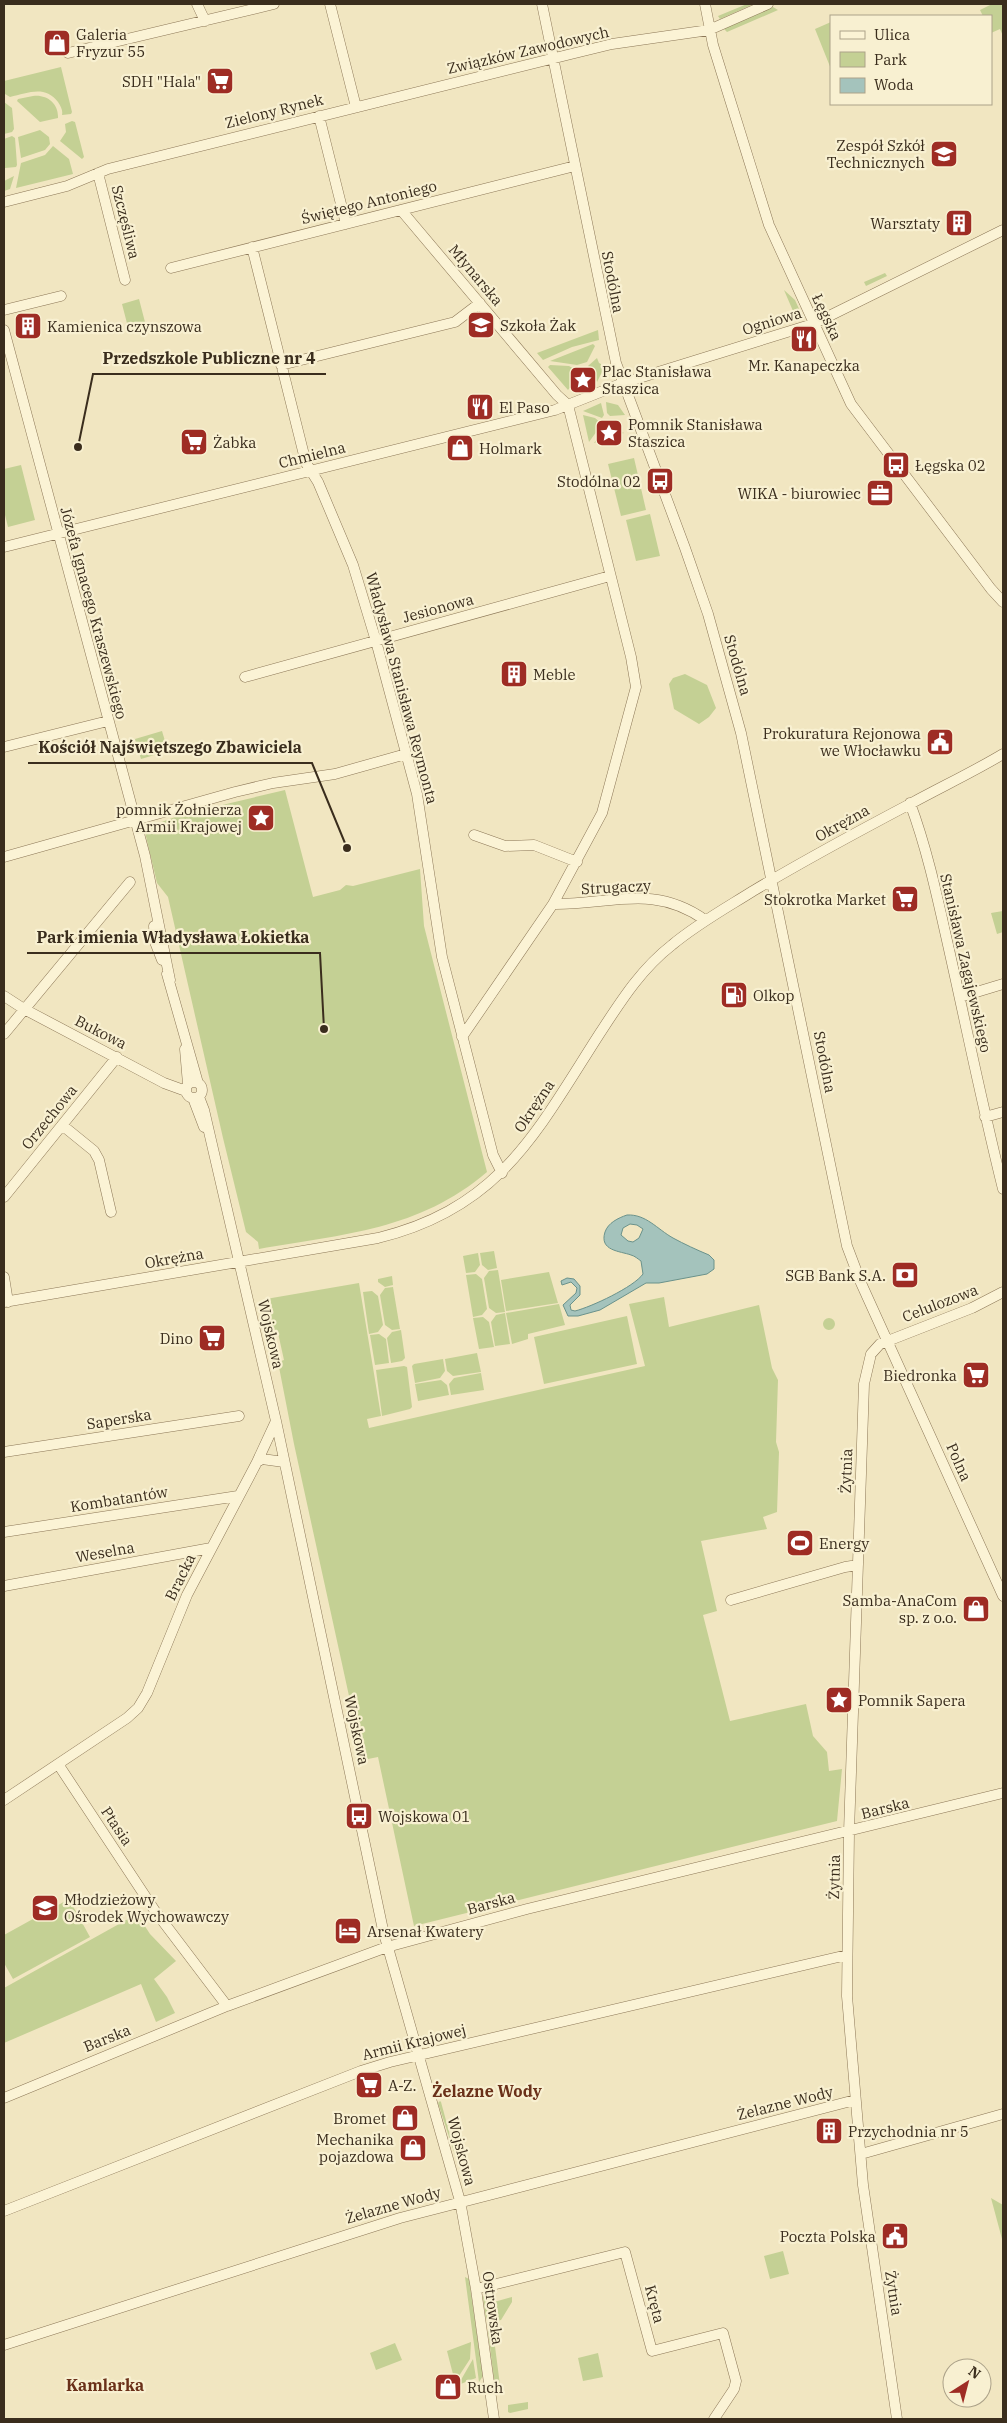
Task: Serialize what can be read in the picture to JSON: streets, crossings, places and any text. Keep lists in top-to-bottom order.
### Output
{
  "streets": {
    "street": [
      "Związków Zawodowych",
      "Zielony Rynek",
      "Świętego Antoniego",
      "Szczęśliwa",
      "Młynarska",
      "Stodólna",
      "Łęgska",
      "Ogniowa",
      "Chmielna",
      "Jesionowa",
      "Józefa Ignacego Kraszewskiego",
      "Władysława Stanisława Reymonta",
      "Okrężna",
      "Strugaczy",
      "Stanisława Zagajewskiego",
      "Bukowa",
      "Orzechowa",
      "Celulozowa",
      "Wojskowa",
      "Saperska",
      "Polna",
      "Żytnia",
      "Kombatantów",
      "Weselna",
      "Bracka",
      "Barska",
      "Ptasia",
      "Armii Krajowej",
      "Żelazne Wody",
      "Kręta",
      "Ostrowska"
    ]
  },
  "crossings": [
    ["Związków Zawodowych", "Zielony Rynek"],
    ["Związków Zawodowych", "Stodólna"],
    ["Związków Zawodowych", "Łęgska"],
    ["Zielony Rynek", "Szczęśliwa"],
    ["Świętego Antoniego", "Młynarska"],
    ["Świętego Antoniego", "Stodólna"],
    ["Świętego Antoniego", "Władysława Stanisława Reymonta"],
    ["Młynarska", "Chmielna"],
    ["Stodólna", "Ogniowa"],
    ["Stodólna", "Chmielna"],
    ["Stodólna", "Okrężna"],
    ["Stodólna", "Celulozowa"],
    ["Stodólna", "Polna"],
    ["Stodólna", "Żytnia"],
    ["Łęgska", "Ogniowa"],
    ["Ogniowa", "Chmielna"],
    ["Chmielna", "Józefa Ignacego Kraszewskiego"],
    ["Chmielna", "Władysława Stanisława Reymonta"],
    ["Jesionowa", "Władysława Stanisława Reymonta"],
    ["Józefa Ignacego Kraszewskiego", "Okrężna"],
    ["Józefa Ignacego Kraszewskiego", "Bukowa"],
    ["Józefa Ignacego Kraszewskiego", "Wojskowa"],
    ["Władysława Stanisława Reymonta", "Okrężna"],
    ["Okrężna", "Strugaczy"],
    ["Okrężna", "Stanisława Zagajewskiego"],
    ["Okrężna", "Wojskowa"],
    ["Bukowa", "Orzechowa"],
    ["Celulozowa", "Polna"],
    ["Celulozowa", "Żytnia"],
    ["Wojskowa", "Bracka"],
    ["Wojskowa", "Barska"],
    ["Wojskowa", "Armii Krajowej"],
    ["Wojskowa", "Żelazne Wody"],
    ["Wojskowa", "Ostrowska"],
    ["Polna", "Żytnia"],
    ["Żytnia", "Barska"],
    ["Żytnia", "Armii Krajowej"],
    ["Żytnia", "Żelazne Wody"],
    ["Kombatantów", "Bracka"],
    ["Weselna", "Bracka"],
    ["Bracka", "Ptasia"],
    ["Barska", "Ptasia"],
    ["Żelazne Wody", "Ostrowska"],
    ["Kręta", "Ostrowska"]
  ],
  "districts": ["Żelazne Wody", "Kamlarka"],
  "places": {
    "shop": [
      "Galeria Fryzur 55",
      "Holmark",
      "Samba-AnaCom sp. z o.o.",
      "Bromet",
      "Mechanika pojazdowa",
      "Ruch"
    ],
    "supermarket": [
      "SDH \"Hala\"",
      "Żabka",
      "Stokrotka Market",
      "Dino",
      "Biedronka",
      "A-Z."
    ],
    "school or university": ["Zespół Szkół Technicznych", "Szkoła Żak", "Młodzieżowy Ośrodek Wychowawczy"],
    "building": [
      "Warsztaty",
      "Kamienica czynszowa",
      "Meble",
      "Przychodnia nr 5"
    ],
    "restaurant": ["Mr. Kanapeczka", "El Paso"],
    "place": [
      "Plac Stanisława Staszica",
      "Pomnik Stanisława Staszica",
      "pomnik Żołnierza Armii Krajowej",
      "Pomnik Sapera"
    ],
    "other": ["Przedszkole Publiczne nr 4", "Kościół Najświętszego Zbawiciela", "Park imienia Władysława Łokietka"],
    "bus stop": ["Łęgska 02", "Stodólna 02", "Wojskowa 01"],
    "office": ["WIKA - biurowiec"],
    "public building": ["Prokuratura Rejonowa we Włocławku", "Poczta Polska"],
    "fuel station": ["Olkop"],
    "bank": ["SGB Bank S.A."],
    "sports": ["Energy"],
    "hotel": ["Arsenał Kwatery"]
  },
  "legend": ["Ulica", "Park", "Woda"],
  "north": "top right"
}
